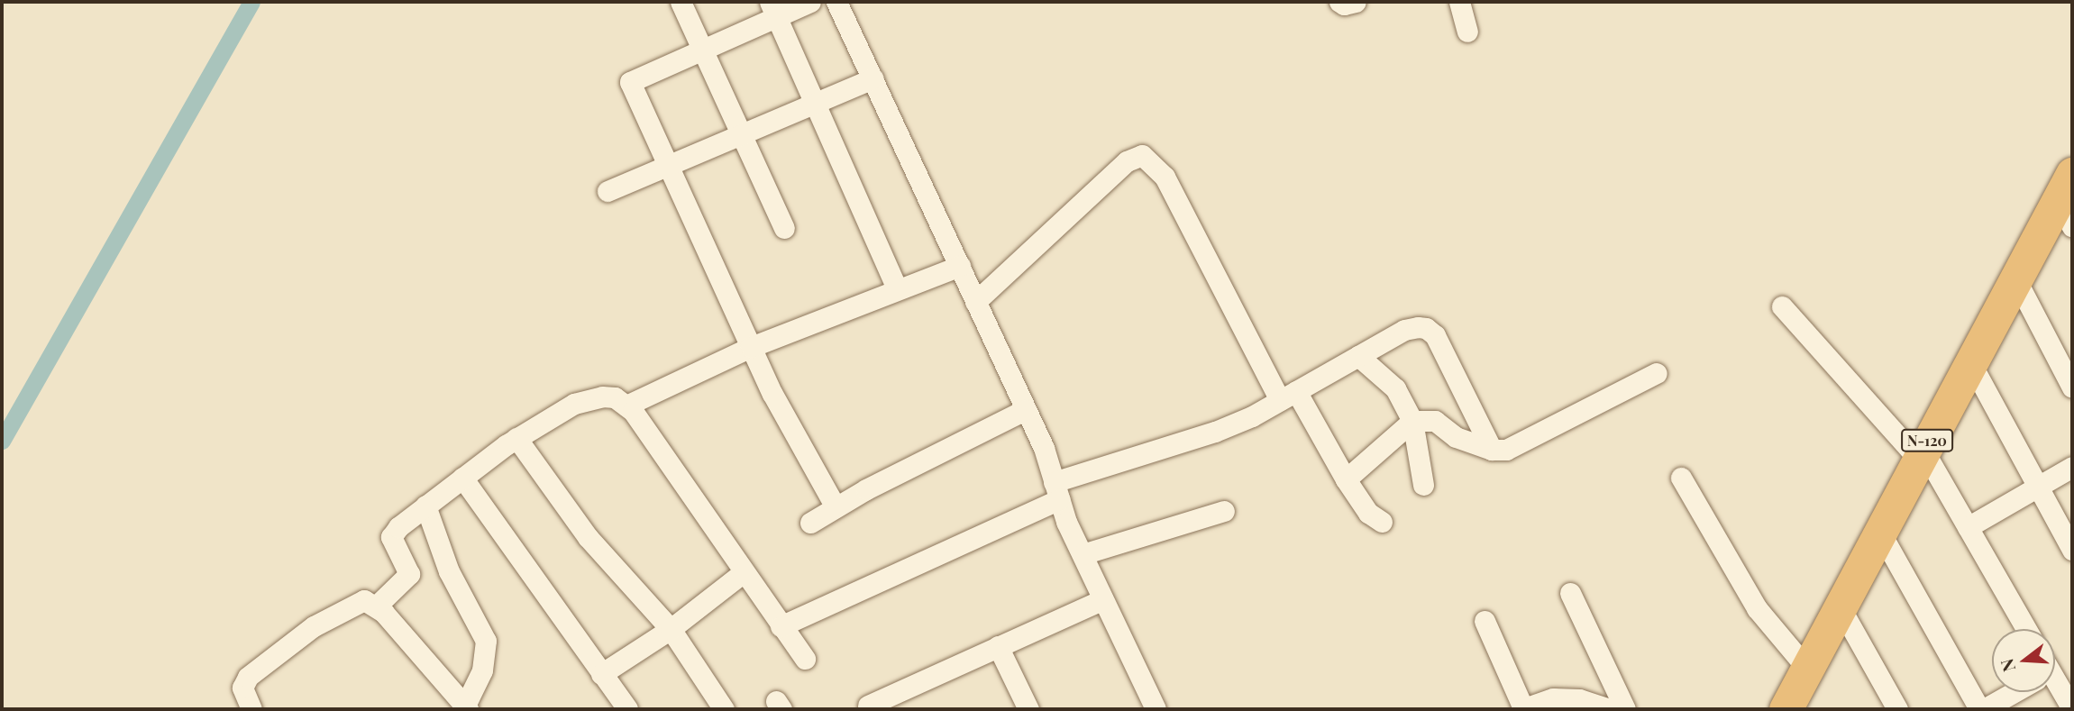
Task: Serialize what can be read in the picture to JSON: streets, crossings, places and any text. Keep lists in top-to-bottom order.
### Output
{
  "streets": {
    "highway": ["N-120"]
  },
  "north": "left"
}
